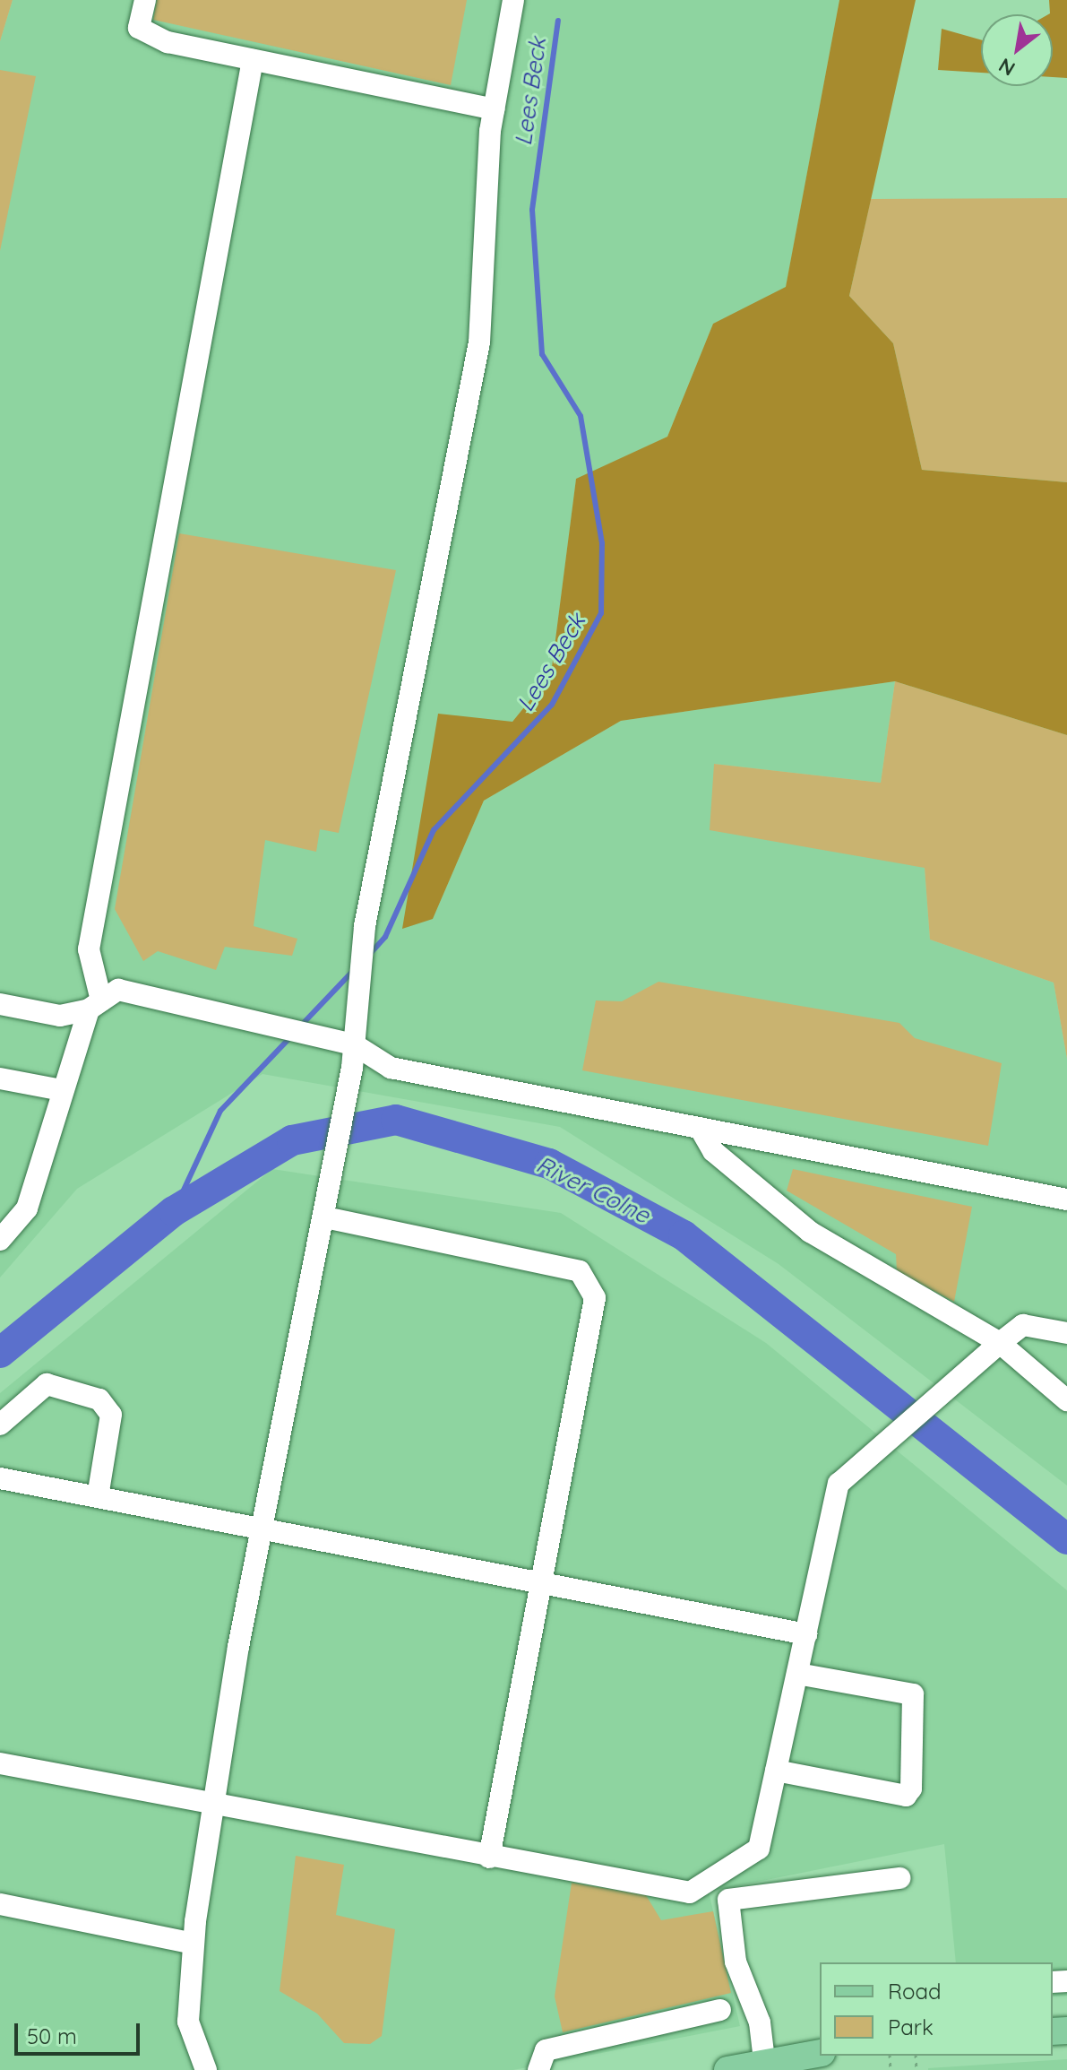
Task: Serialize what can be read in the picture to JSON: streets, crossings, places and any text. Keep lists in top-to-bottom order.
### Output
{
  "water": ["Lees Beck", "River Colne"],
  "legend": ["Road", "Park"],
  "scale_bar": "50 m",
  "north": "bottom left"
}
